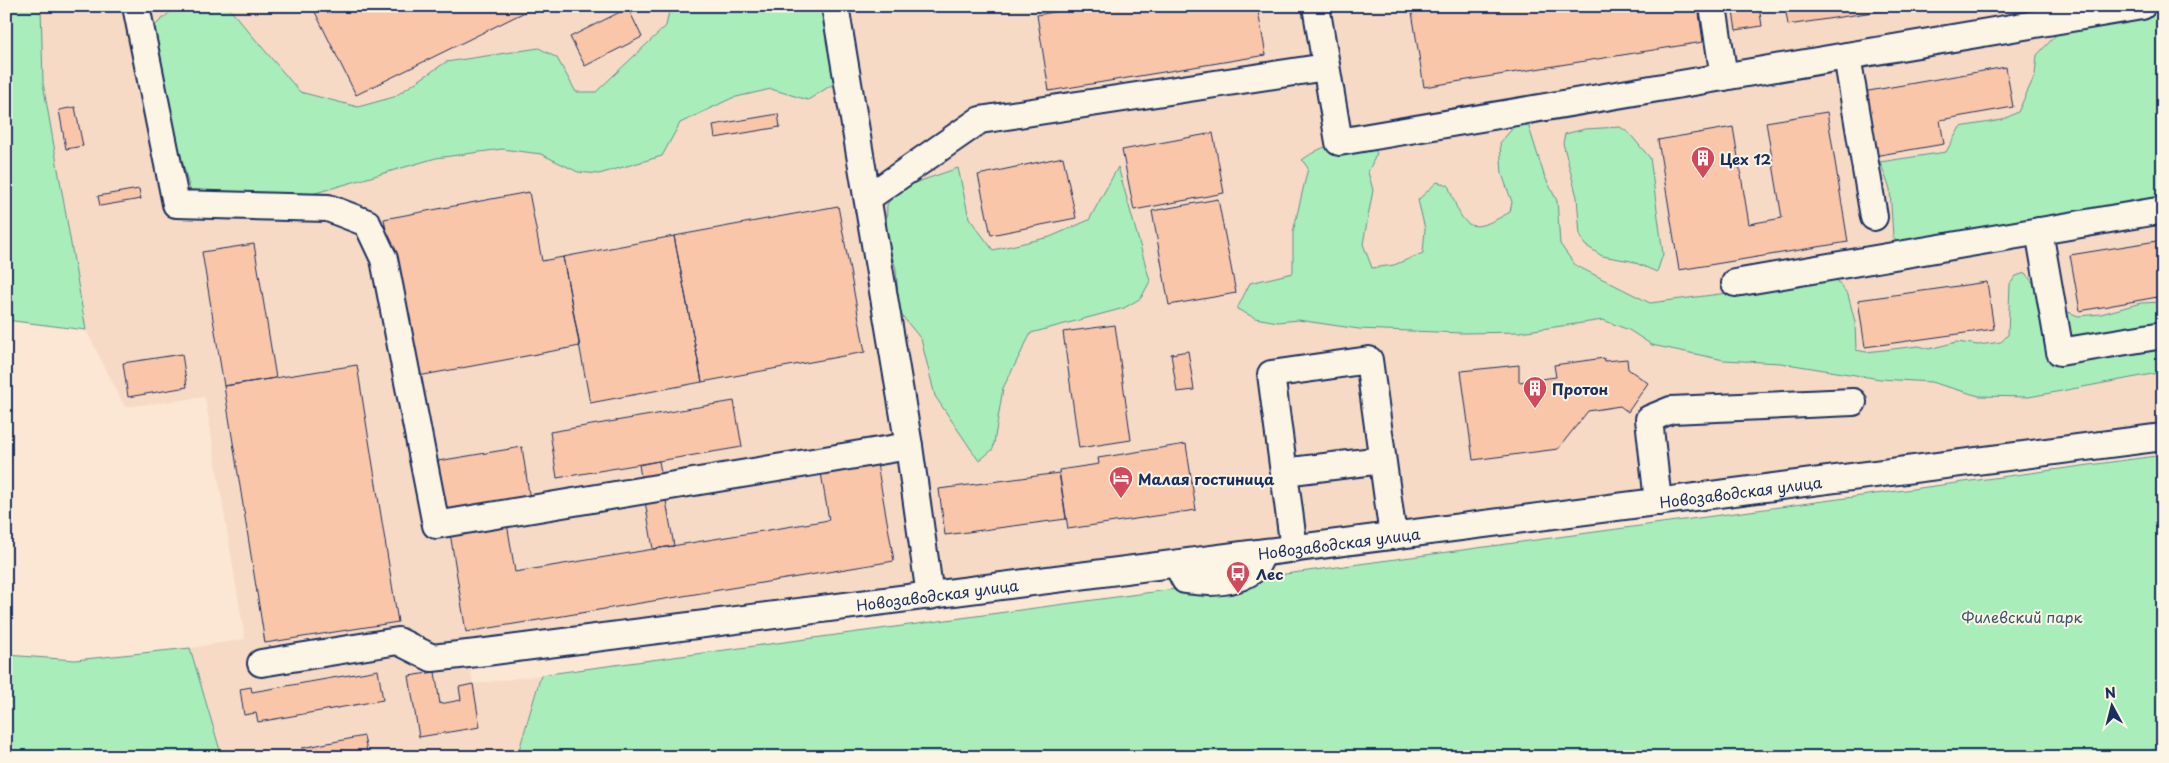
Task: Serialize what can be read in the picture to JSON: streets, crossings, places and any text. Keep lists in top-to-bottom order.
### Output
{
  "streets": {
    "street": ["Новозаводская улица"]
  },
  "parks": ["Филевский парк"],
  "places": {
    "building": ["Цех 12", "Протон"],
    "hotel": ["Малая гостиница"],
    "bus stop": ["Лес"]
  },
  "north": "top"
}
